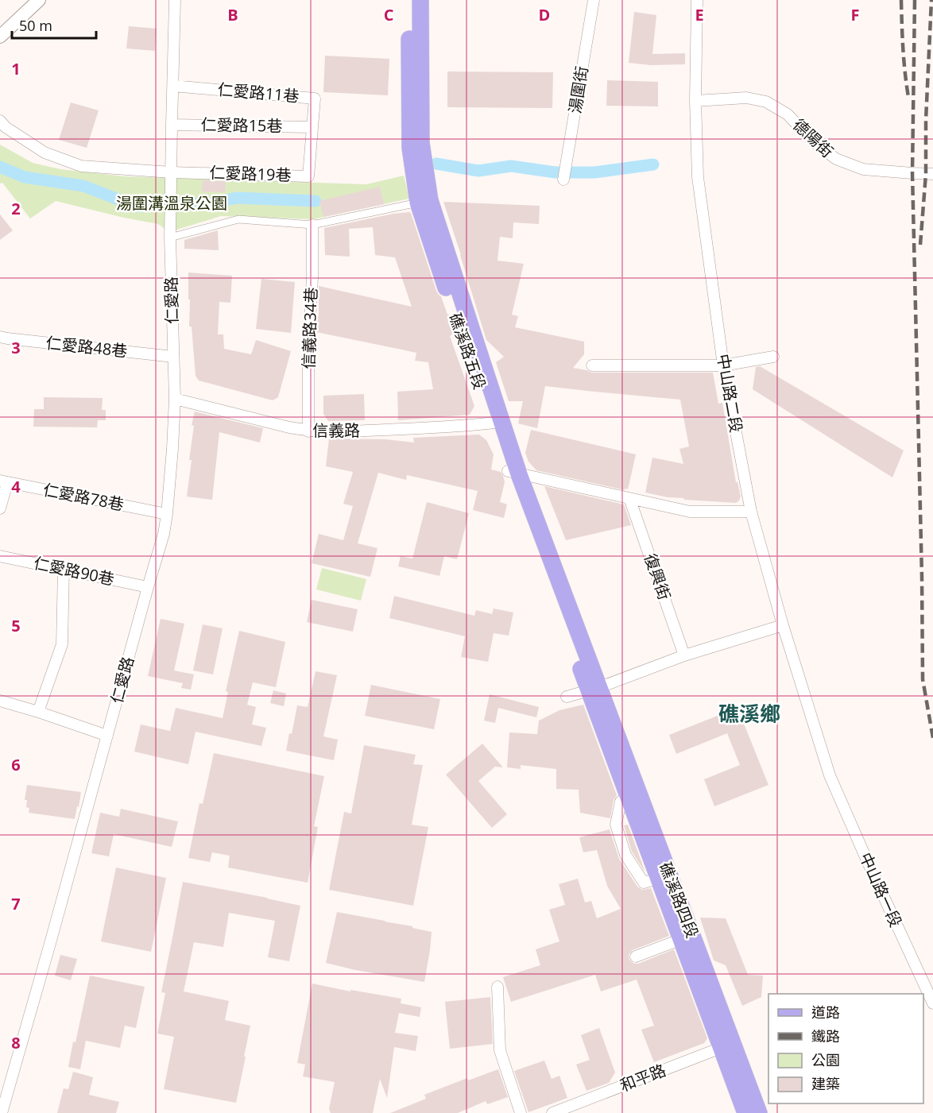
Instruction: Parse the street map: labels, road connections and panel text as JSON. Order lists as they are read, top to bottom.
{
  "streets": {
    "main road": ["礁溪路五段", "礁溪路四段"],
    "street": [
      "湯圍街",
      "仁愛路11巷",
      "仁愛路15巷",
      "德陽街",
      "仁愛路19巷",
      "仁愛路",
      "信義路34巷",
      "仁愛路48巷",
      "中山路二段",
      "信義路",
      "仁愛路78巷",
      "仁愛路90巷",
      "復興街",
      "中山路一段",
      "和平路"
    ]
  },
  "crossings": [
    ["仁愛路11巷", "仁愛路15巷"],
    ["仁愛路11巷", "仁愛路19巷"],
    ["仁愛路11巷", "仁愛路"],
    ["仁愛路15巷", "仁愛路19巷"],
    ["仁愛路15巷", "仁愛路"],
    ["德陽街", "中山路二段"],
    ["仁愛路19巷", "仁愛路"],
    ["仁愛路", "仁愛路48巷"],
    ["仁愛路", "信義路"],
    ["仁愛路", "仁愛路78巷"],
    ["仁愛路", "仁愛路90巷"],
    ["信義路34巷", "信義路"],
    ["礁溪路五段", "信義路"],
    ["礁溪路五段", "礁溪路四段"],
    ["中山路二段", "中山路一段"],
    ["礁溪路四段", "和平路"]
  ],
  "districts": ["礁溪鄉"],
  "parks": ["湯圍溝溫泉公園"],
  "legend": [
    "道路",
    "鐵路",
    "公園",
    "建築"
  ],
  "scale_bar": "50 m",
  "grid": {
    "columns": [
      "B",
      "C",
      "D",
      "E",
      "F"
    ],
    "rows": [
      "1",
      "2",
      "3",
      "4",
      "5",
      "6",
      "7",
      "8"
    ]
  }
}
